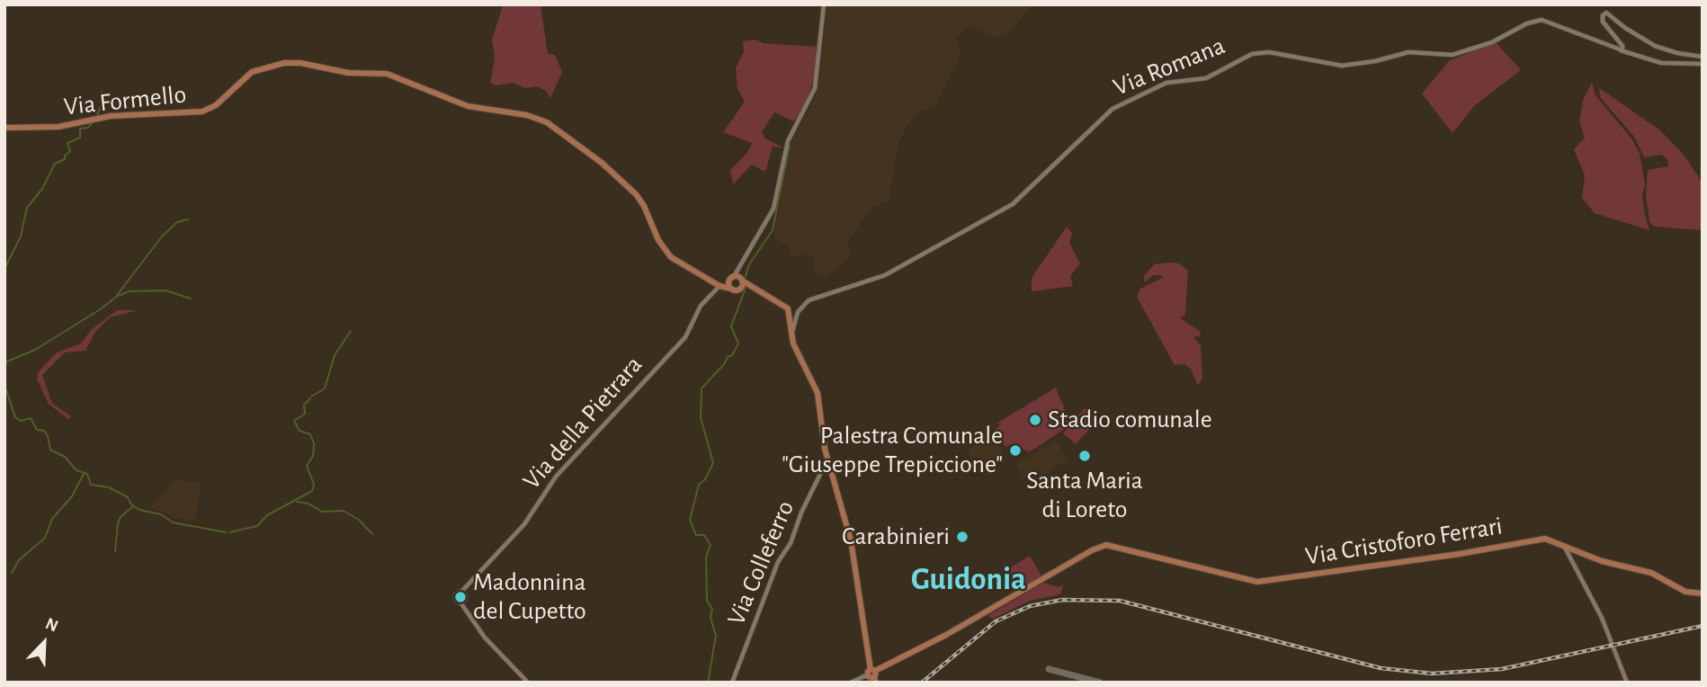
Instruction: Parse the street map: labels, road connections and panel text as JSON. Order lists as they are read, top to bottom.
{
  "streets": {
    "main road": ["Via Formello", "Via Cristoforo Ferrari"],
    "street": ["Via Romana", "Via della Pietrara", "Via Colleferro"]
  },
  "crossings": [
    ["Via Formello", "Via della Pietrara"]
  ],
  "districts": ["Guidonia"],
  "places": [
    "Stadio comunale",
    "Palestra Comunale \"Giuseppe Trepiccione\"",
    "Santa Maria di Loreto",
    "Carabinieri",
    "Madonnina del Cupetto"
  ],
  "north": "top right"
}
